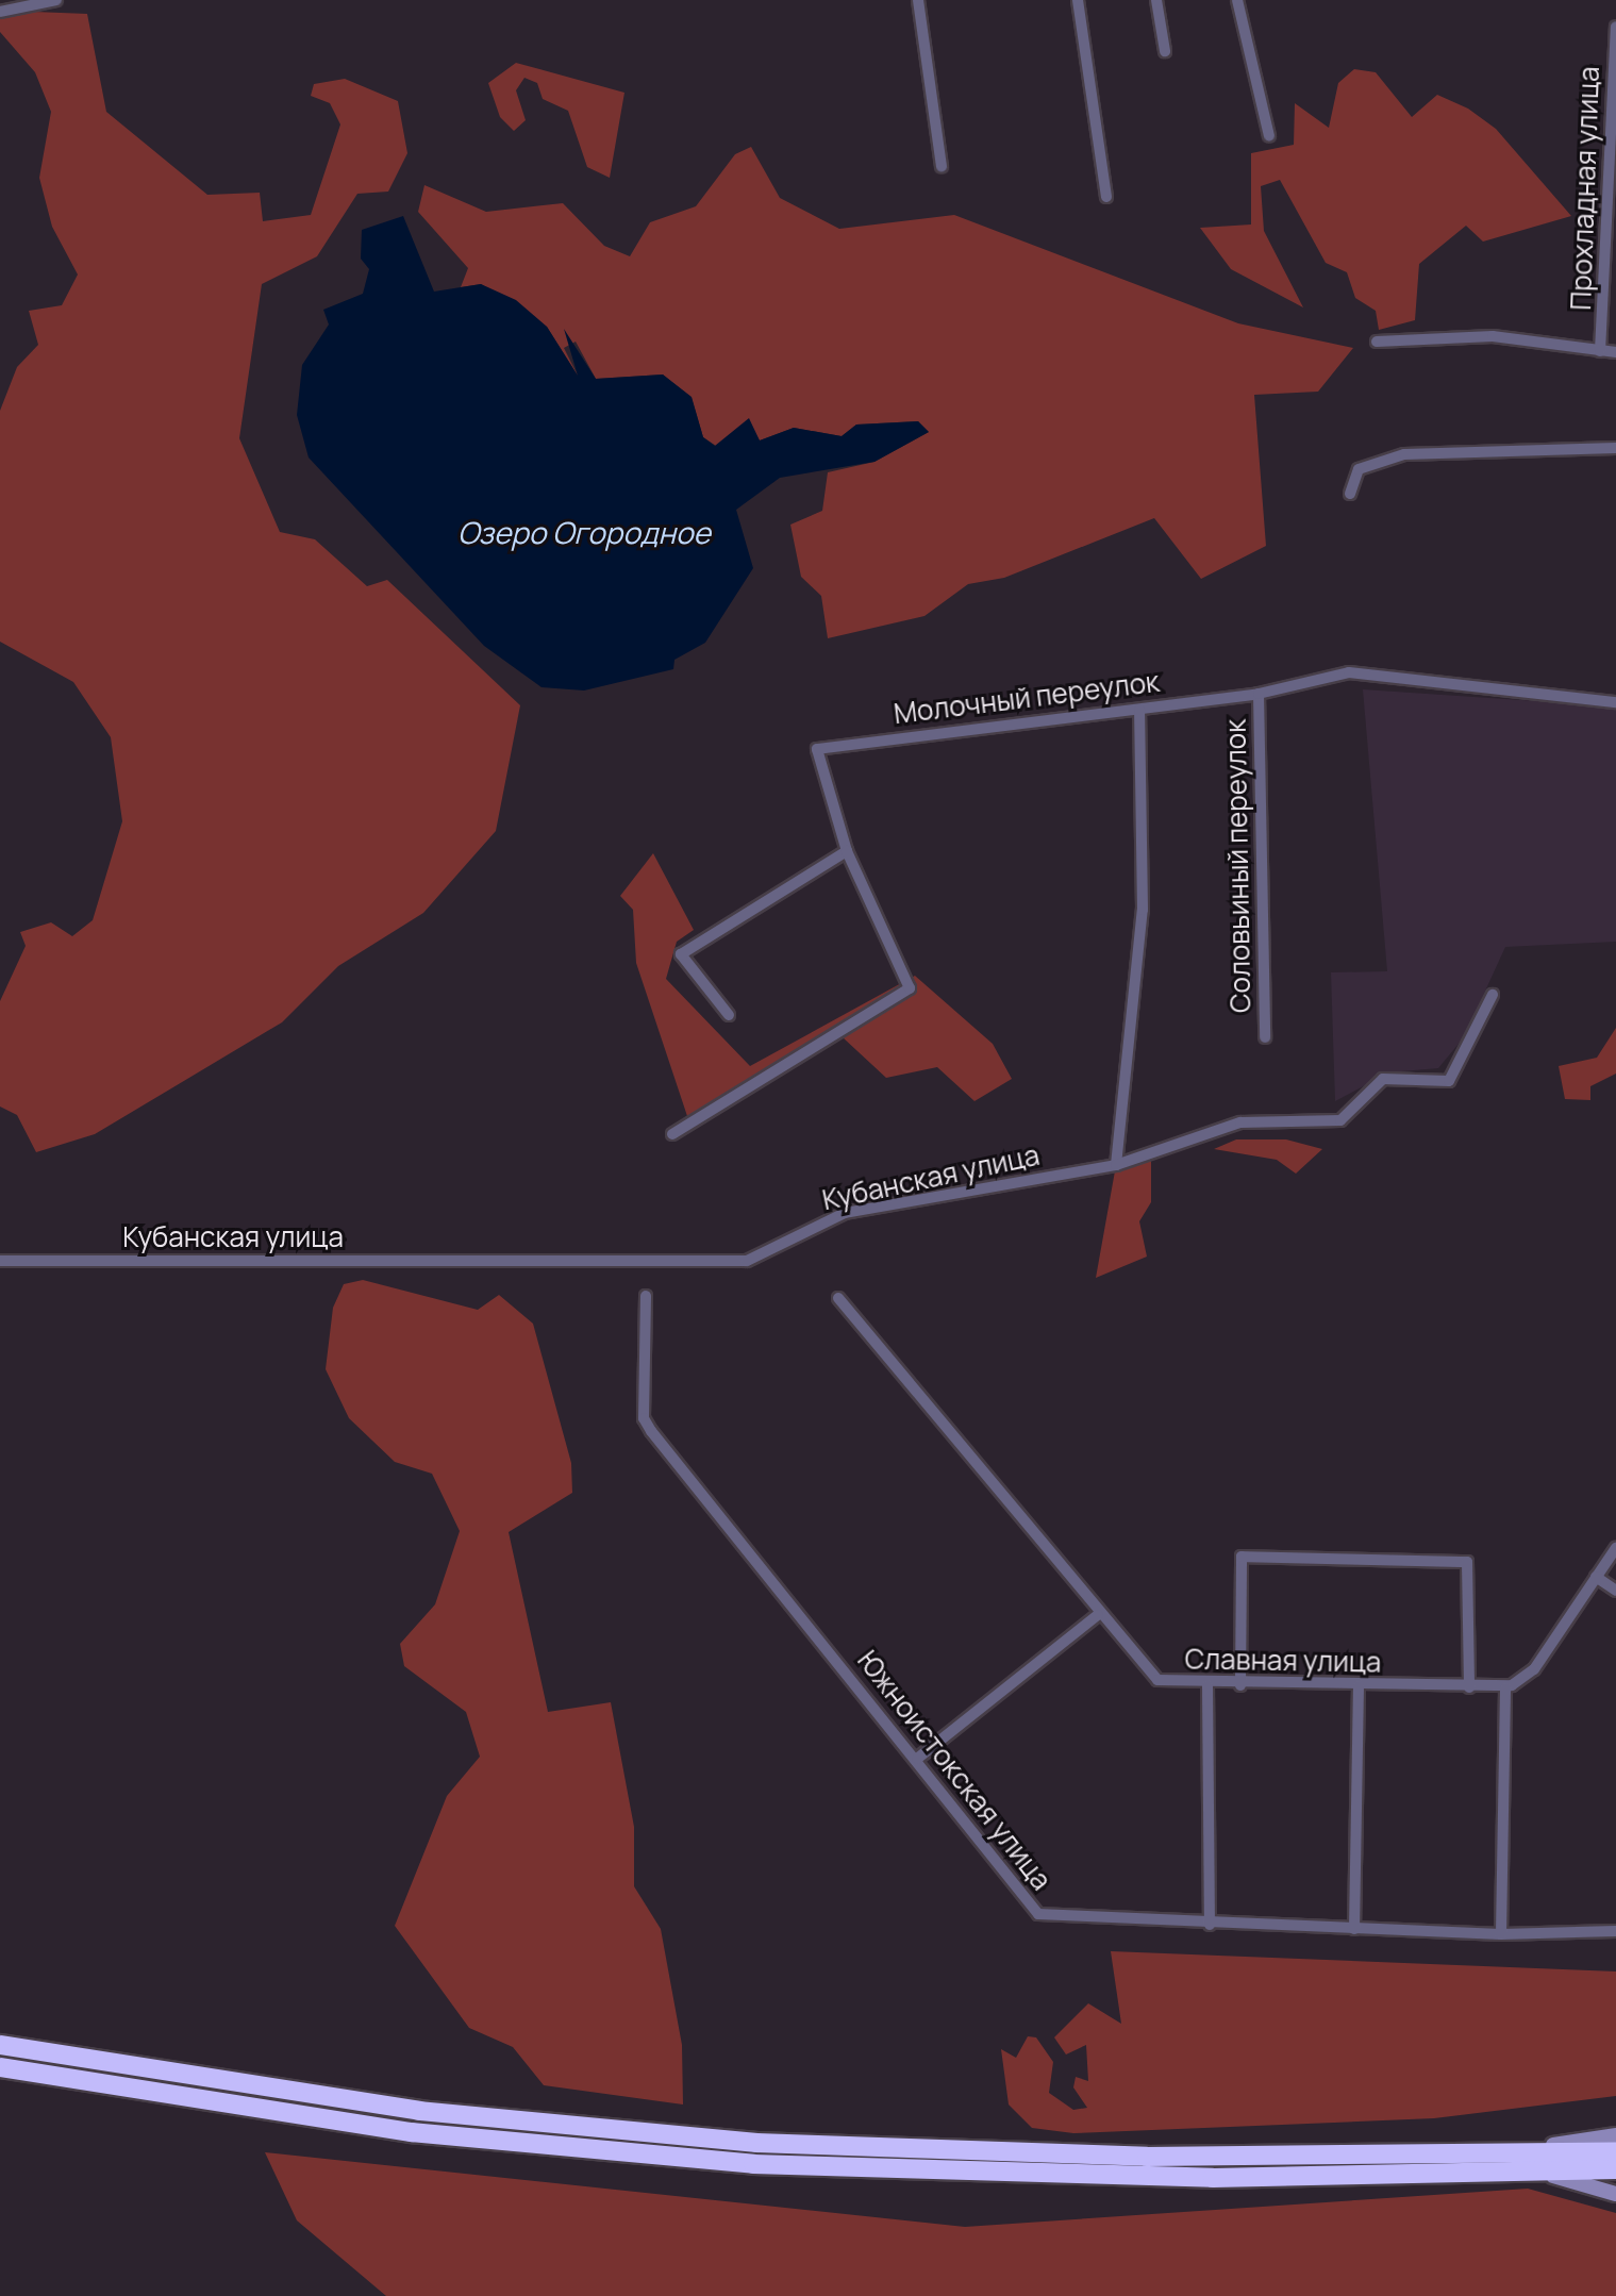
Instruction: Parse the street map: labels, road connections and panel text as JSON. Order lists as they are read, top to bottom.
{
  "streets": {
    "street": [
      "Прохладная улица",
      "Молочный переулок",
      "Соловьиный переулок",
      "Кубанская улица",
      "Славная улица",
      "Южноистокская улица"
    ]
  },
  "crossings": [
    ["Молочный переулок", "Соловьиный переулок"]
  ],
  "water": ["Озеро Огородное"]
}
